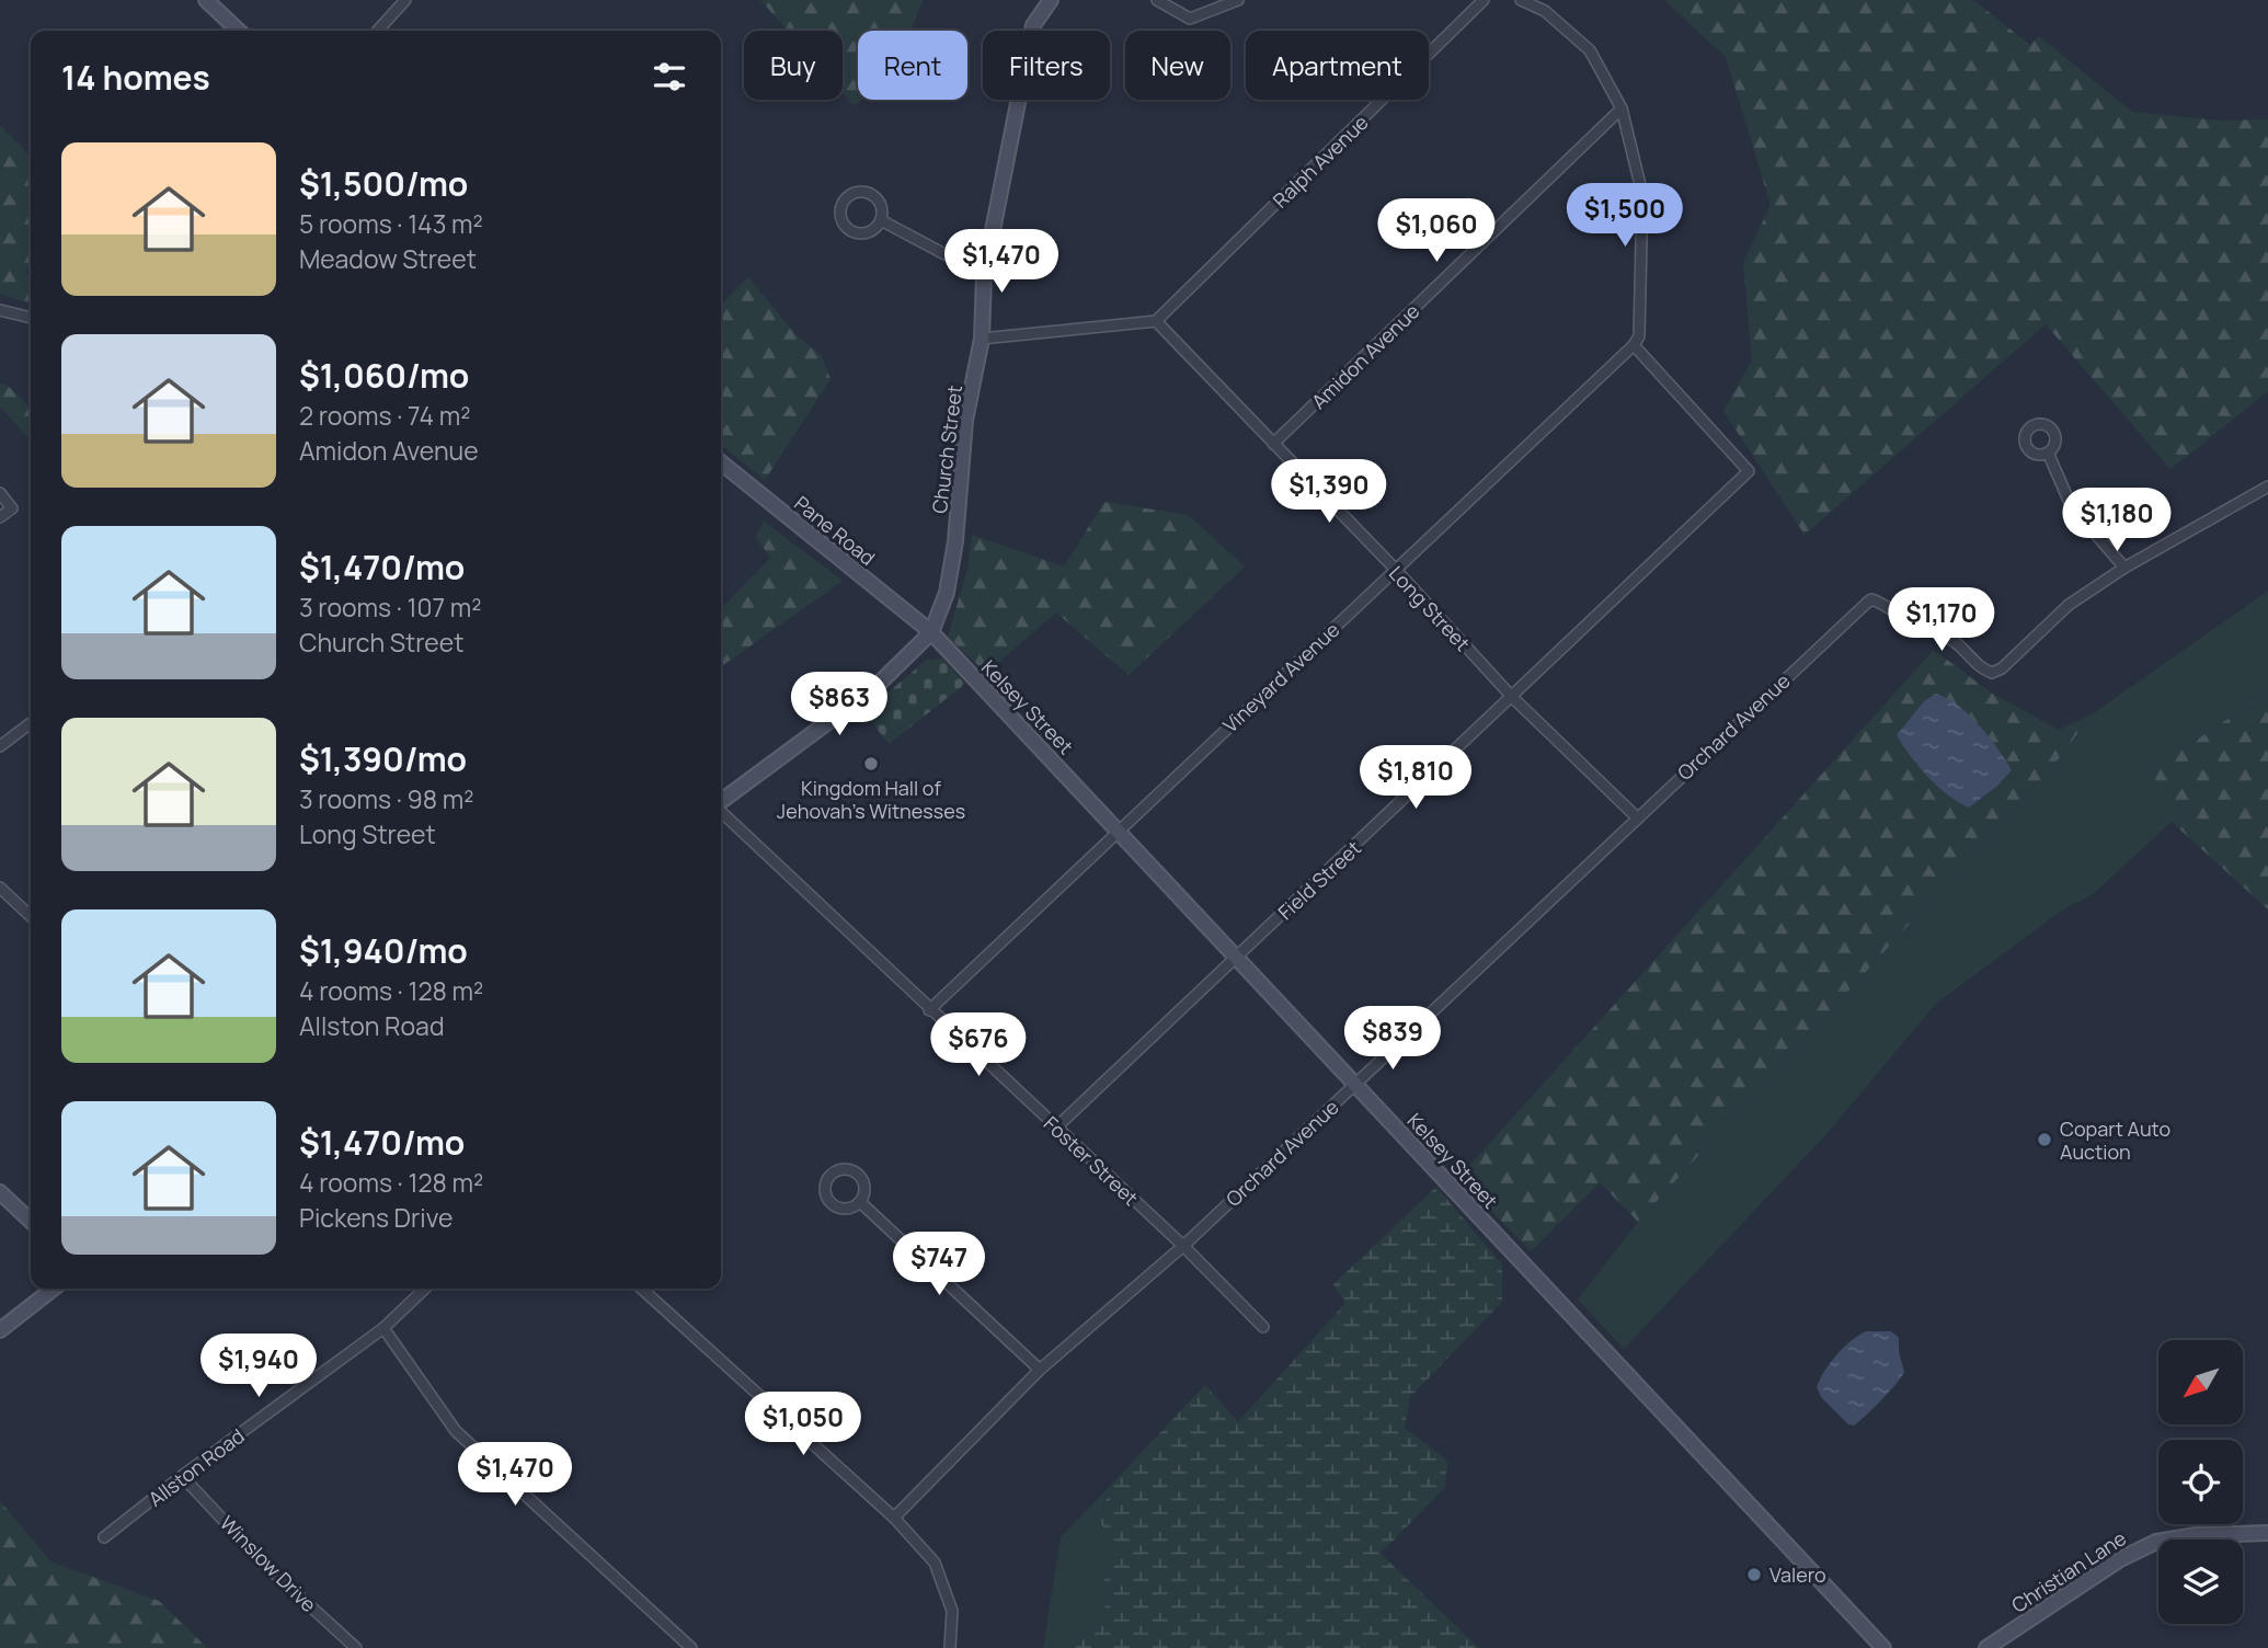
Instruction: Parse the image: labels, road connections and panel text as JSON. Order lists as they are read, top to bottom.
{
  "streets": {
    "street": [
      "Ralph Avenue",
      "Amidon Avenue",
      "Church Street",
      "Pane Road",
      "Long Street",
      "Vineyard Avenue",
      "Kelsey Street",
      "Orchard Avenue",
      "Field Street",
      "Foster Street",
      "Allston Road",
      "Winslow Drive",
      "Christian Lane"
    ]
  },
  "crossings": [
    ["Ralph Avenue", "Long Street"],
    ["Amidon Avenue", "Long Street"],
    ["Church Street", "Pane Road"],
    ["Church Street", "Kelsey Street"],
    ["Pane Road", "Kelsey Street"],
    ["Long Street", "Vineyard Avenue"],
    ["Long Street", "Orchard Avenue"],
    ["Long Street", "Field Street"],
    ["Vineyard Avenue", "Kelsey Street"],
    ["Vineyard Avenue", "Field Street"],
    ["Vineyard Avenue", "Foster Street"],
    ["Kelsey Street", "Orchard Avenue"],
    ["Kelsey Street", "Field Street"],
    ["Orchard Avenue", "Foster Street"],
    ["Field Street", "Foster Street"],
    ["Allston Road", "Winslow Drive"]
  ],
  "places": ["Kingdom Hall of Jehovah's Witnesses", "Copart Auto Auction", "Valero"],
  "north": "bottom left",
  "page": {
    "chip": [
      "Buy",
      "Rent",
      "Filters",
      "New",
      "Apartment"
    ],
    "heading": "14 homes",
    "list": [
      {
        "name": "$1,500/mo",
        "note": "5 rooms · 143 m² · Meadow Street"
      },
      {
        "name": "$1,060/mo",
        "note": "2 rooms · 74 m² · Amidon Avenue"
      },
      {
        "name": "$1,470/mo",
        "note": "3 rooms · 107 m² · Church Street"
      },
      {
        "name": "$1,390/mo",
        "note": "3 rooms · 98 m² · Long Street"
      },
      {
        "name": "$1,940/mo",
        "note": "4 rooms · 128 m² · Allston Road"
      },
      {
        "name": "$1,470/mo",
        "note": "4 rooms · 128 m² · Pickens Drive"
      }
    ],
    "price": [
      "$1,500",
      "$1,060",
      "$1,470",
      "$1,390",
      "$1,180",
      "$1,170",
      "$863",
      "$1,810",
      "$839",
      "$676",
      "$747",
      "$1,940",
      "$1,050",
      "$1,470"
    ]
  }
}
